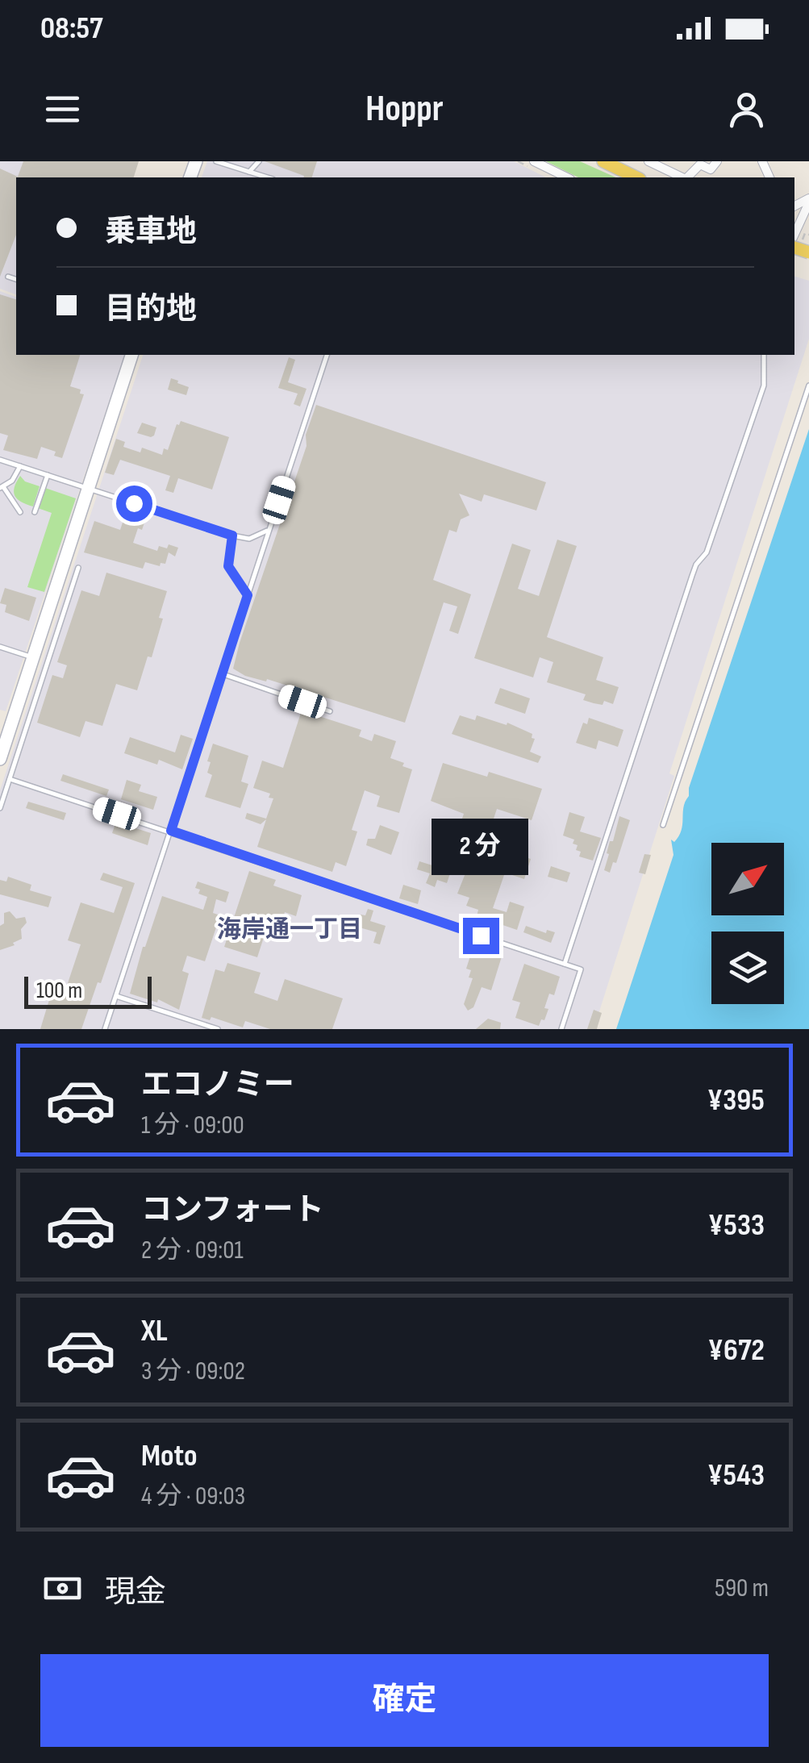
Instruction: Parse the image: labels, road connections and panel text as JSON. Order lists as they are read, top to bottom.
{
  "districts": ["海岸通一丁目"],
  "scale_bar": "100 m",
  "north": "top right",
  "page": {
    "status": "08:57",
    "header": "Hoppr",
    "banner": ["乗車地", "目的地"],
    "bubble": "2 分",
    "scale": "100 m",
    "list": [
      {
        "name": "エコノミー",
        "note": "1 分 · 09:00",
        "value": "¥395"
      },
      {
        "name": "コンフォート",
        "note": "2 分 · 09:01",
        "value": "¥533"
      },
      {
        "name": "XL",
        "note": "3 分 · 09:02",
        "value": "¥672"
      },
      {
        "name": "Moto",
        "note": "4 分 · 09:03",
        "value": "¥543"
      }
    ],
    "pay": ["現金", "590 m"],
    "buttons": "確定"
  }
}
